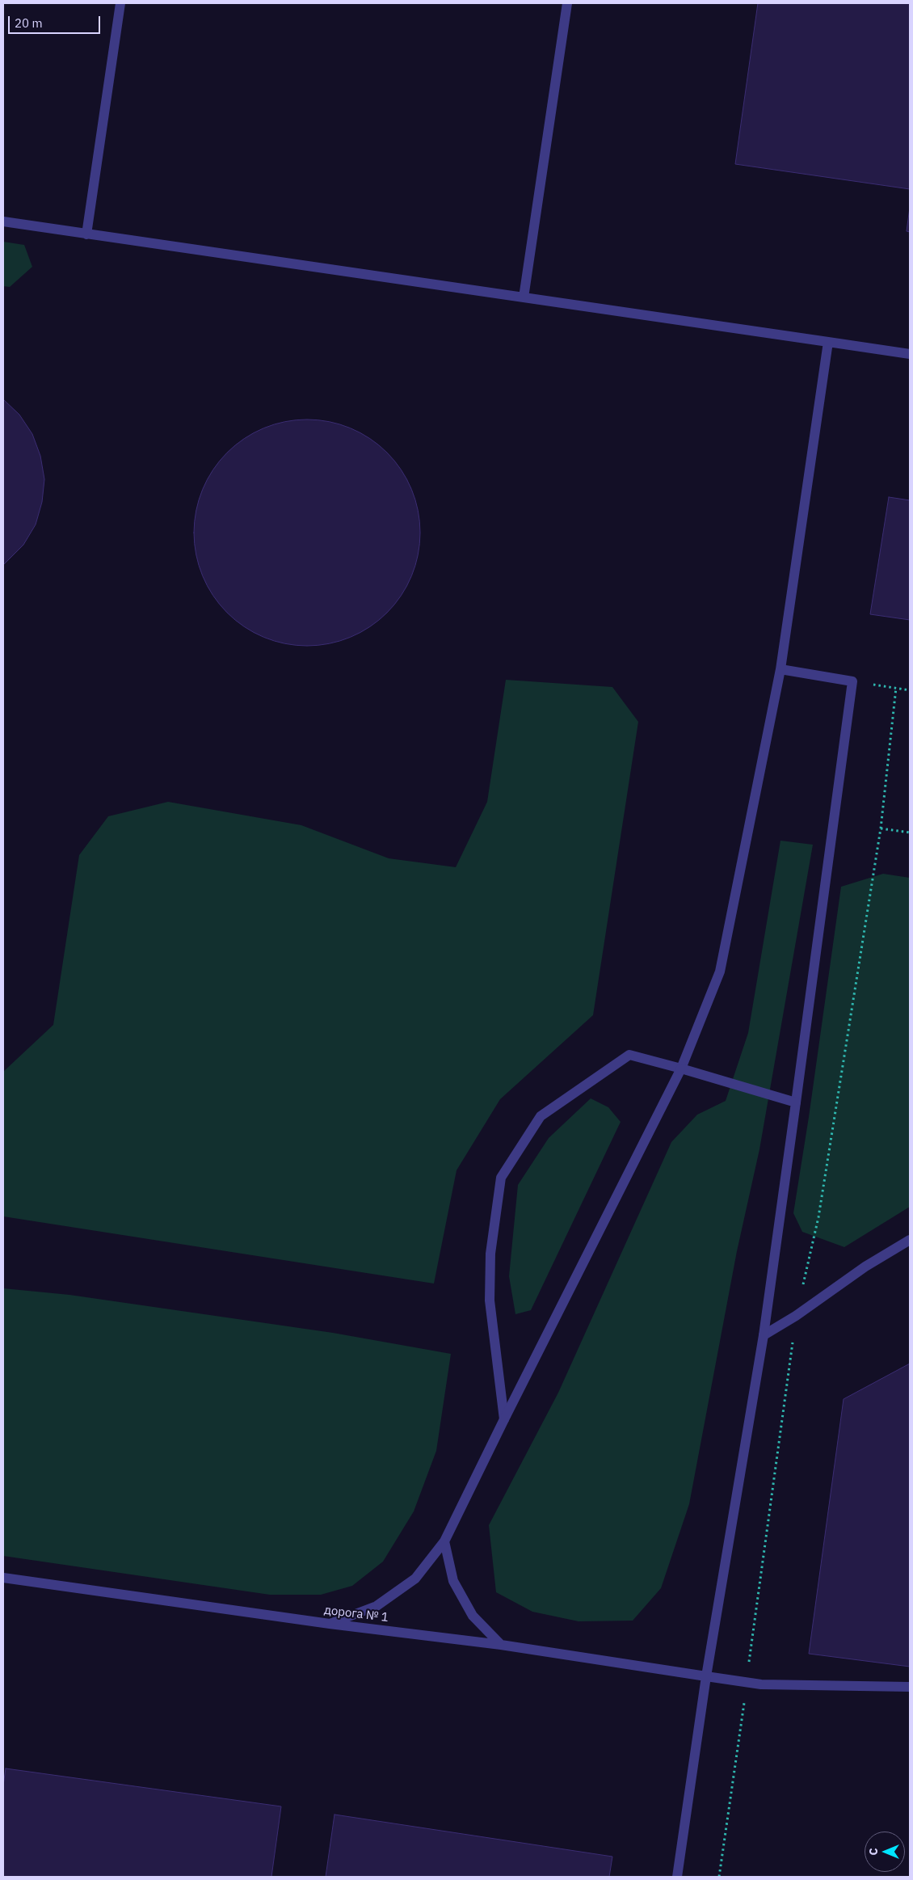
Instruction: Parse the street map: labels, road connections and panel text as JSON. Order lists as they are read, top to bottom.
{
  "streets": {
    "street": ["дорога № 1"]
  },
  "scale_bar": "20 m",
  "north": "left"
}
